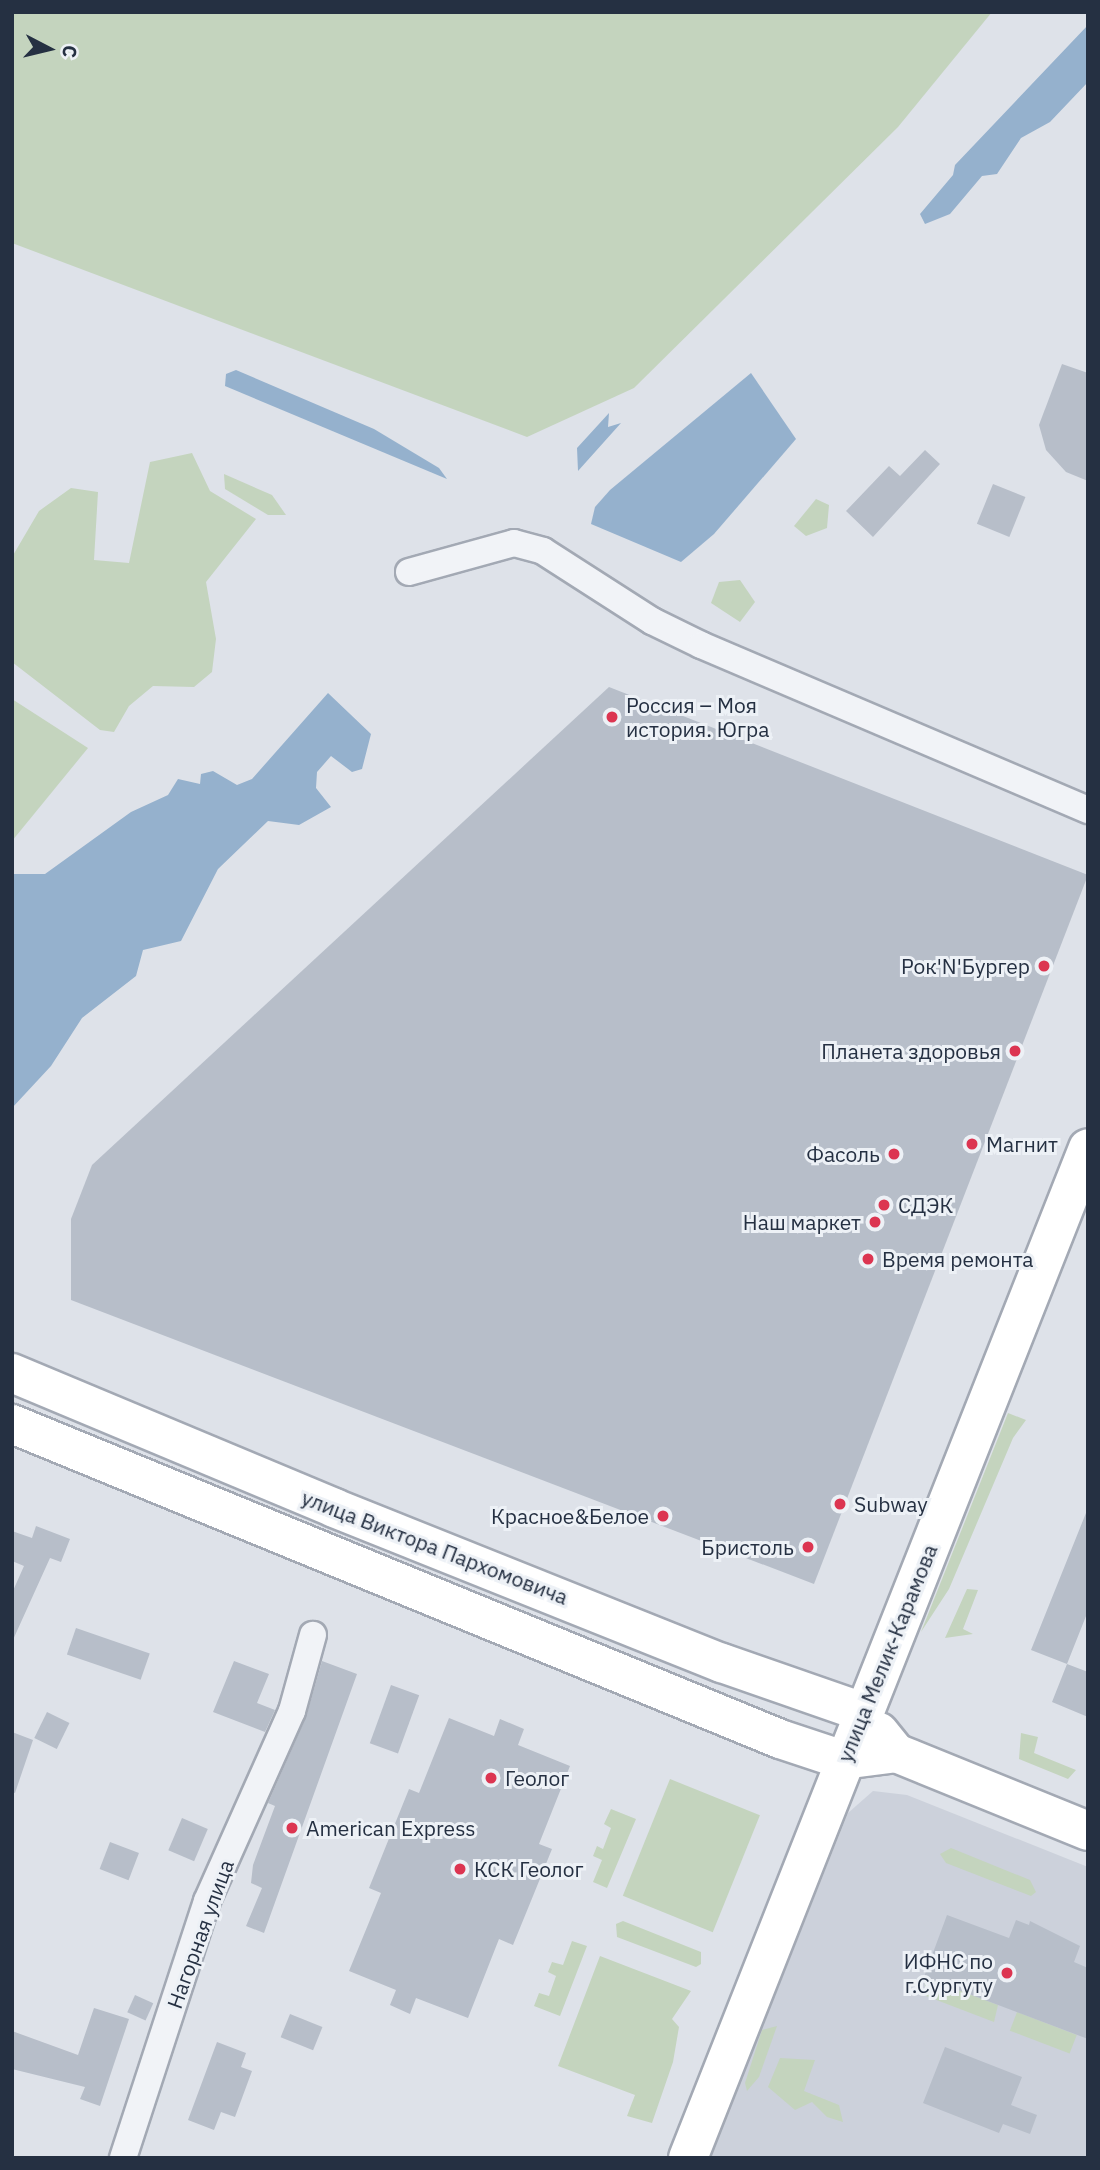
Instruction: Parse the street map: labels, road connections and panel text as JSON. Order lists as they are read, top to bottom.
{
  "streets": {
    "main road": ["улица Виктора Пархомовича", "улица Мелик-Карамова"],
    "street": ["Нагорная улица"]
  },
  "crossings": [
    ["улица Виктора Пархомовича", "улица Мелик-Карамова"]
  ],
  "places": [
    "Россия – Моя история. Югра",
    "Рок'N'Бургер",
    "Планета здоровья",
    "Магнит",
    "Фасоль",
    "СДЭК",
    "Наш маркет",
    "Время ремонта",
    "Subway",
    "Красное&Белое",
    "Бристоль",
    "Геолог",
    "American Express",
    "КСК Геолог",
    "ИФНС по г.Сургуту"
  ],
  "north": "right"
}
